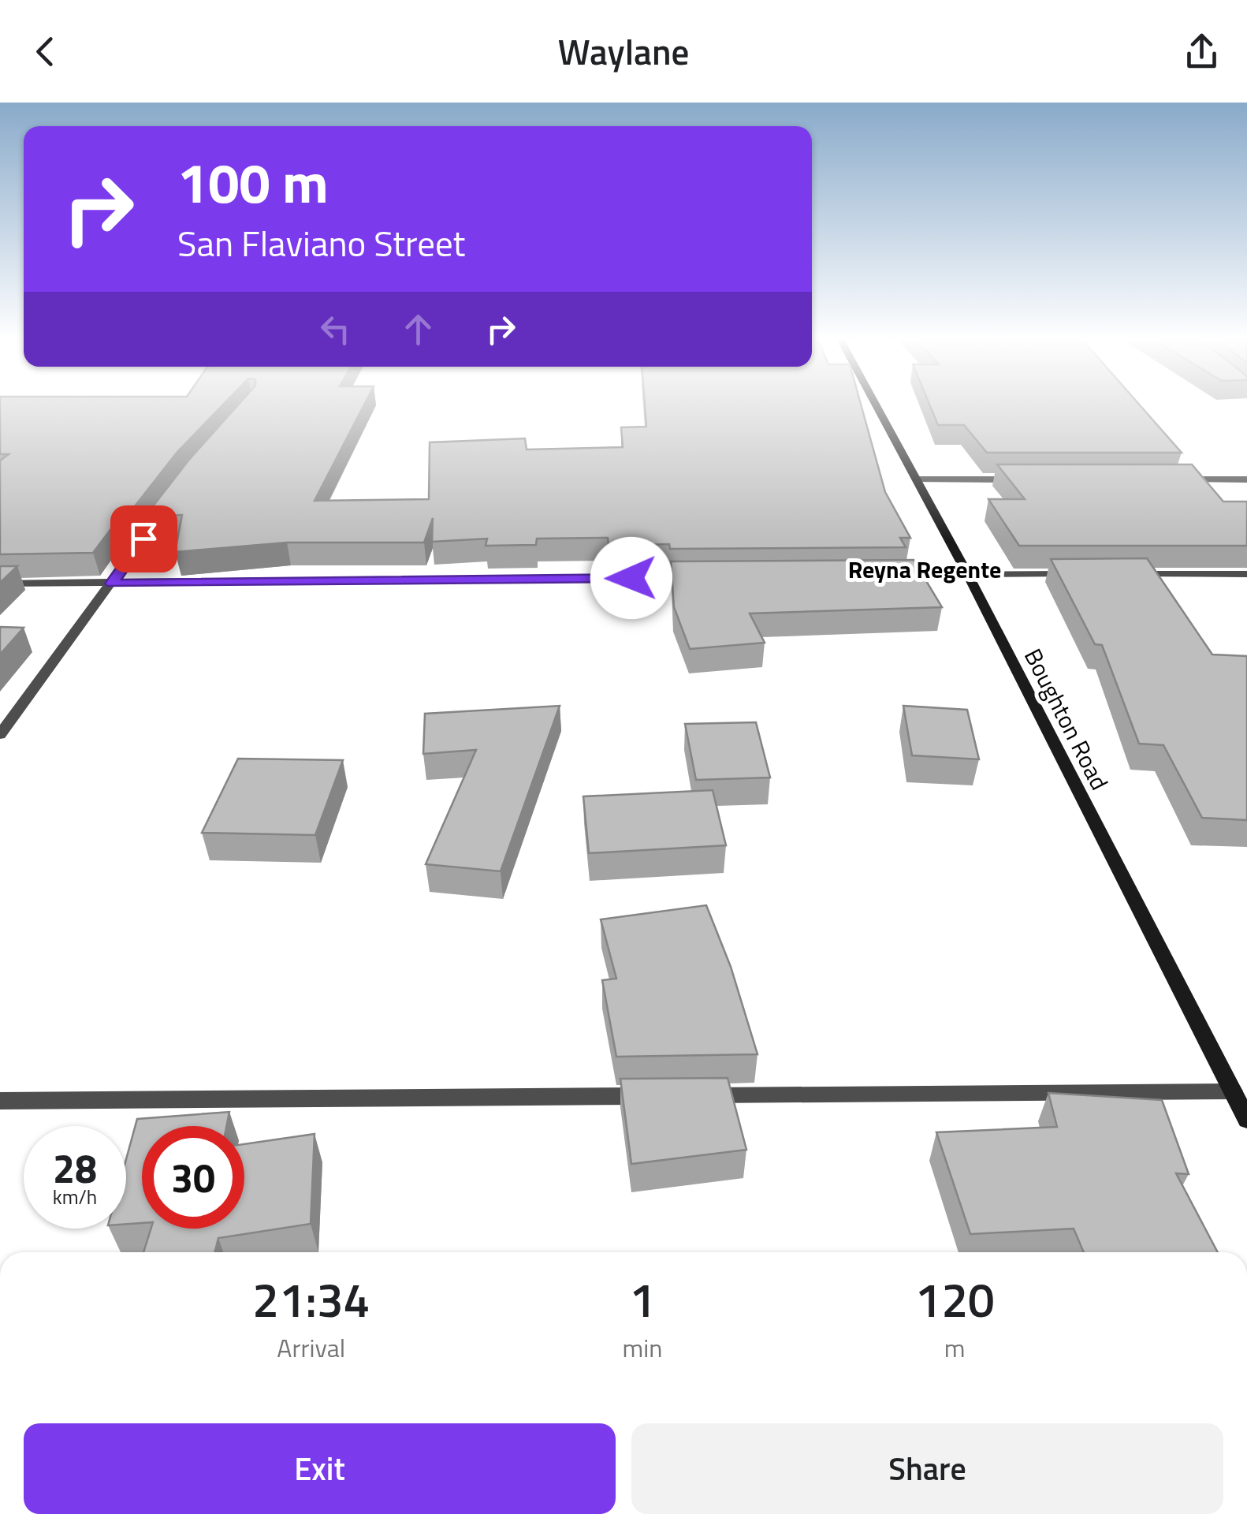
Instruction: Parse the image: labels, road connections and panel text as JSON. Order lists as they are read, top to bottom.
{
  "streets": {
    "main road": ["Boughton Road"]
  },
  "districts": ["Reyna Regente"],
  "page": {
    "header": "Waylane",
    "turn": ["100 m", "San Flaviano Street"],
    "speed": "28 km/h",
    "limit": "30",
    "eta": [
      "21:34",
      "Arrival",
      "1",
      "min",
      "120",
      "m"
    ],
    "buttons": ["Exit", "Share"]
  }
}
